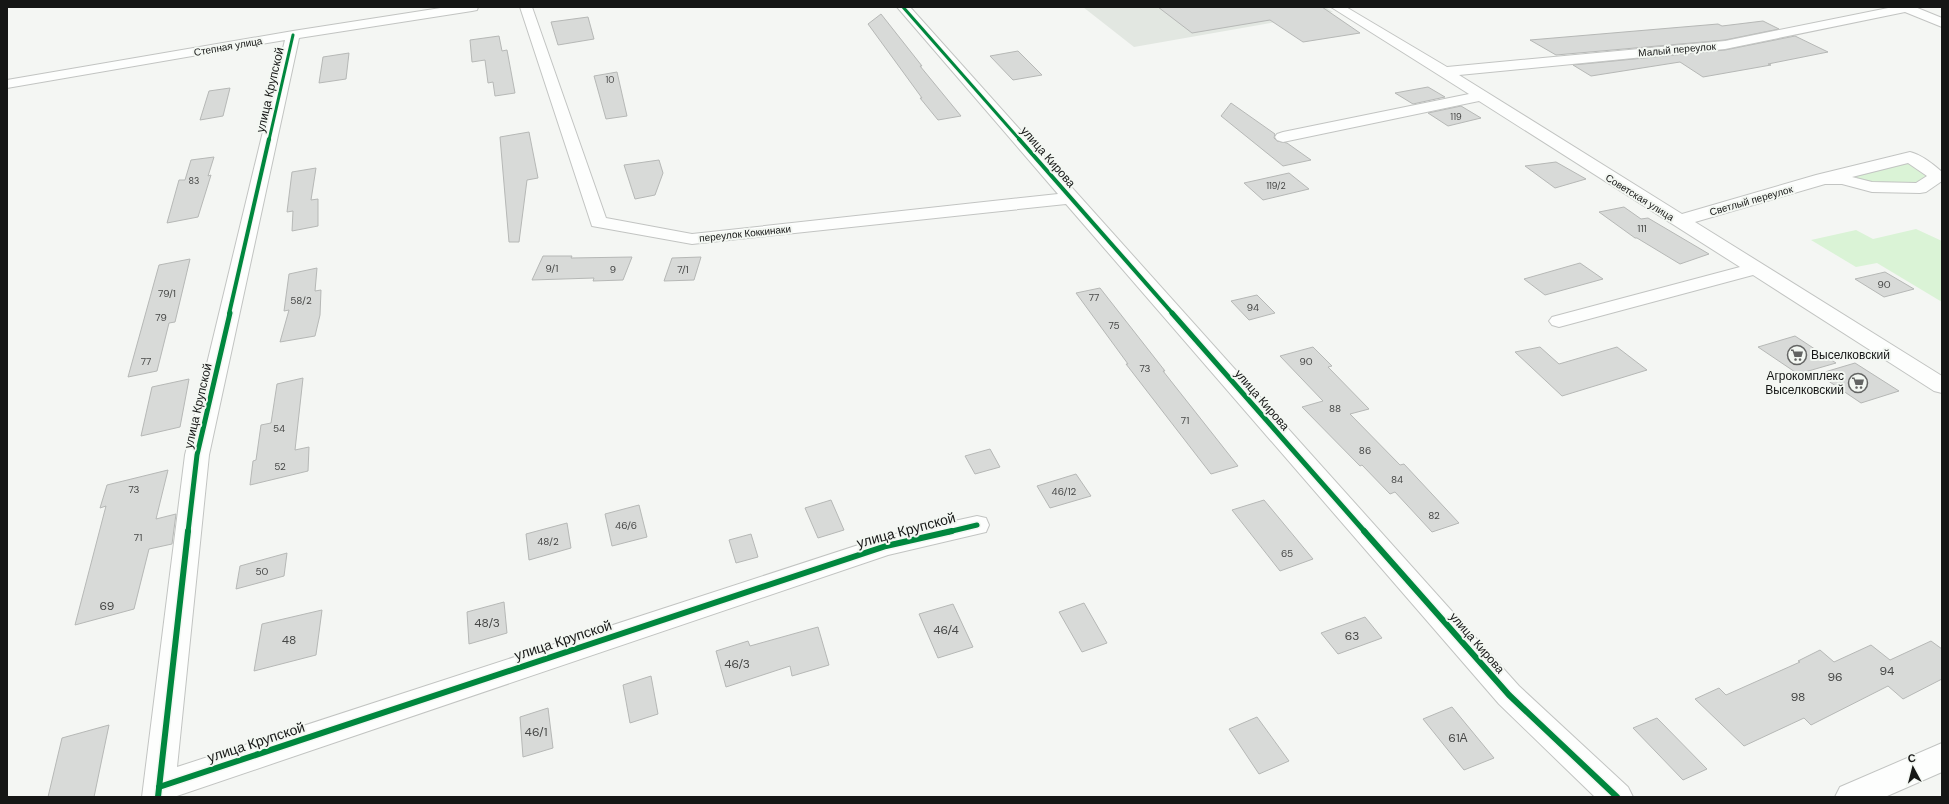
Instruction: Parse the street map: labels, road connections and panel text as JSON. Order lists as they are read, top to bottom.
{
  "streets": {
    "street": [
      "Степная улица",
      "Малый переулок",
      "улица Крупской",
      "улица Кирова",
      "Советская улица",
      "Светлый переулок",
      "переулок Коккинаки"
    ]
  },
  "crossings": [
    ["Степная улица", "улица Крупской"],
    ["Малый переулок", "Советская улица"],
    ["улица Кирова", "переулок Коккинаки"],
    ["Советская улица", "Светлый переулок"]
  ],
  "places": {
    "supermarket": ["Выселковский", "Агрокомплекс Выселковский"]
  },
  "house_numbers": [
    "10",
    "119",
    "83",
    "119/2",
    "111",
    "9/1",
    "9",
    "7/1",
    "90",
    "79/1",
    "77",
    "58/2",
    "94",
    "79",
    "75",
    "77",
    "90",
    "73",
    "88",
    "71",
    "54",
    "86",
    "52",
    "84",
    "73",
    "46/12",
    "82",
    "46/6",
    "71",
    "48/2",
    "65",
    "50",
    "69",
    "48/3",
    "46/4",
    "63",
    "48",
    "46/3",
    "94",
    "96",
    "98",
    "46/1",
    "61А"
  ],
  "north": "top"
}
